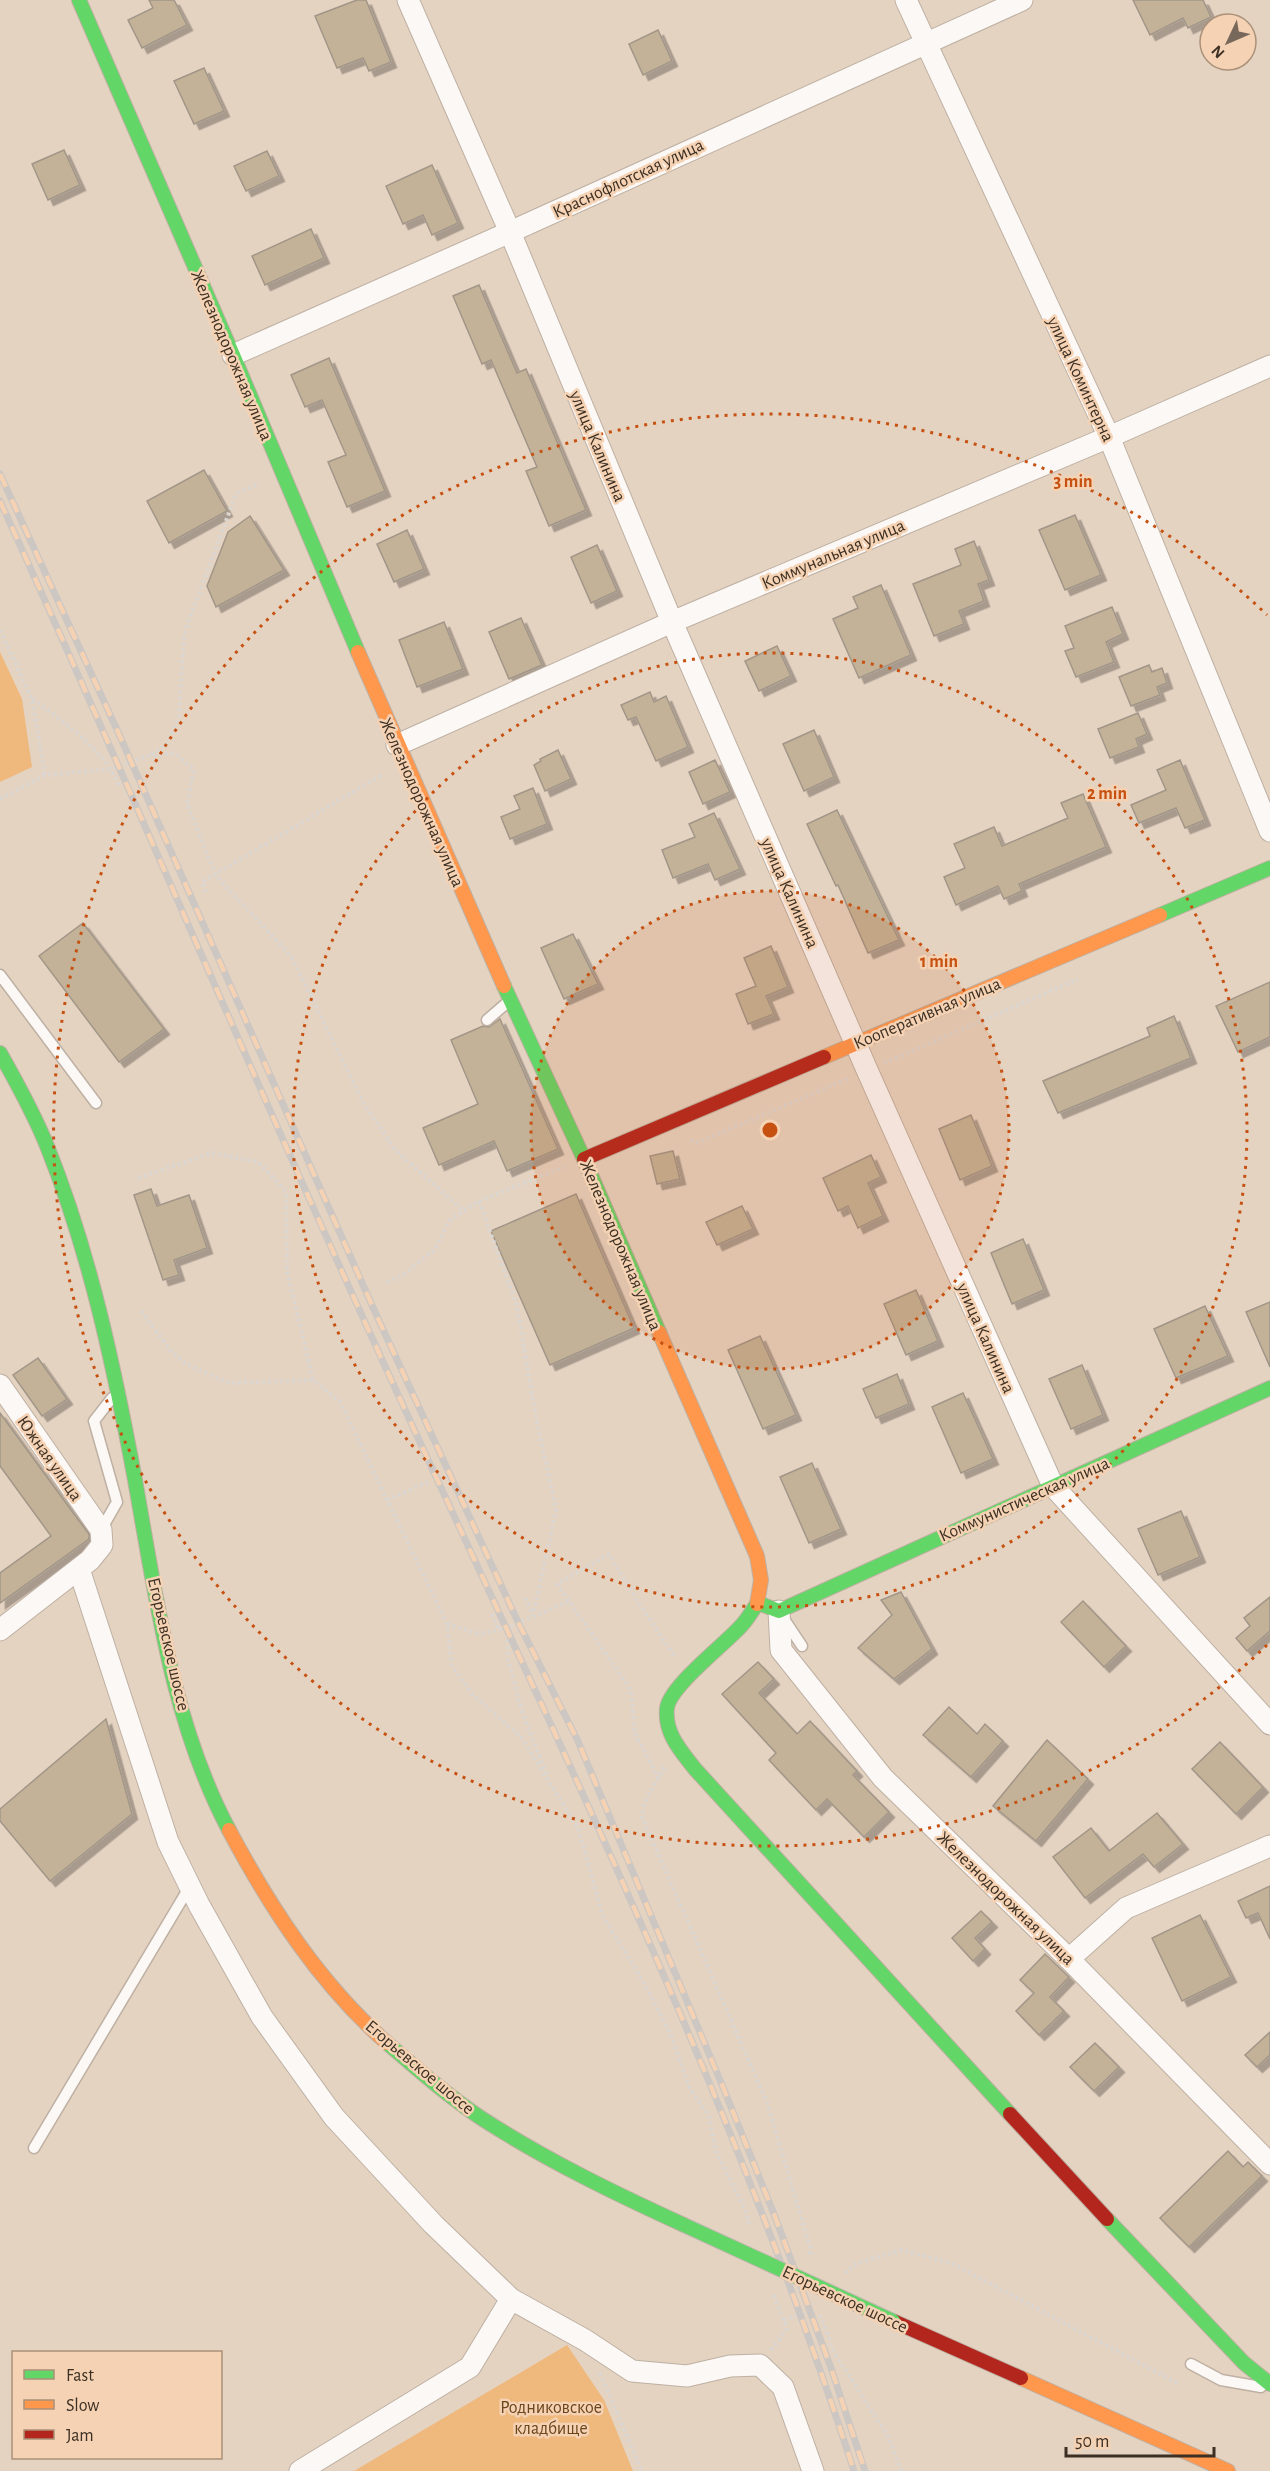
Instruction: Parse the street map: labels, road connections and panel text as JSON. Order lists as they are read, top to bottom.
{
  "streets": {
    "main road": [
      "Железнодорожная улица",
      "Кооперативная улица",
      "Коммунистическая улица",
      "Егорьевское шоссе"
    ],
    "street": [
      "Краснофлотская улица",
      "улица Коминтерна",
      "улица Калинина",
      "Коммунальная улица",
      "Южная улица"
    ]
  },
  "crossings": [
    ["Краснофлотская улица", "Железнодорожная улица"],
    ["Краснофлотская улица", "улица Коминтерна"],
    ["Краснофлотская улица", "улица Калинина"],
    ["Железнодорожная улица", "Коммунальная улица"],
    ["Железнодорожная улица", "Кооперативная улица"],
    ["Железнодорожная улица", "Коммунистическая улица"],
    ["улица Коминтерна", "Коммунальная улица"],
    ["улица Калинина", "Коммунальная улица"],
    ["улица Калинина", "Кооперативная улица"],
    ["улица Калинина", "Коммунистическая улица"]
  ],
  "parks": ["Родниковское кладбище"],
  "legend": ["Fast", "Slow", "Jam"],
  "scale_bar": "50 m",
  "north": "bottom left",
  "rings": ["3 min", "2 min", "1 min"]
}
